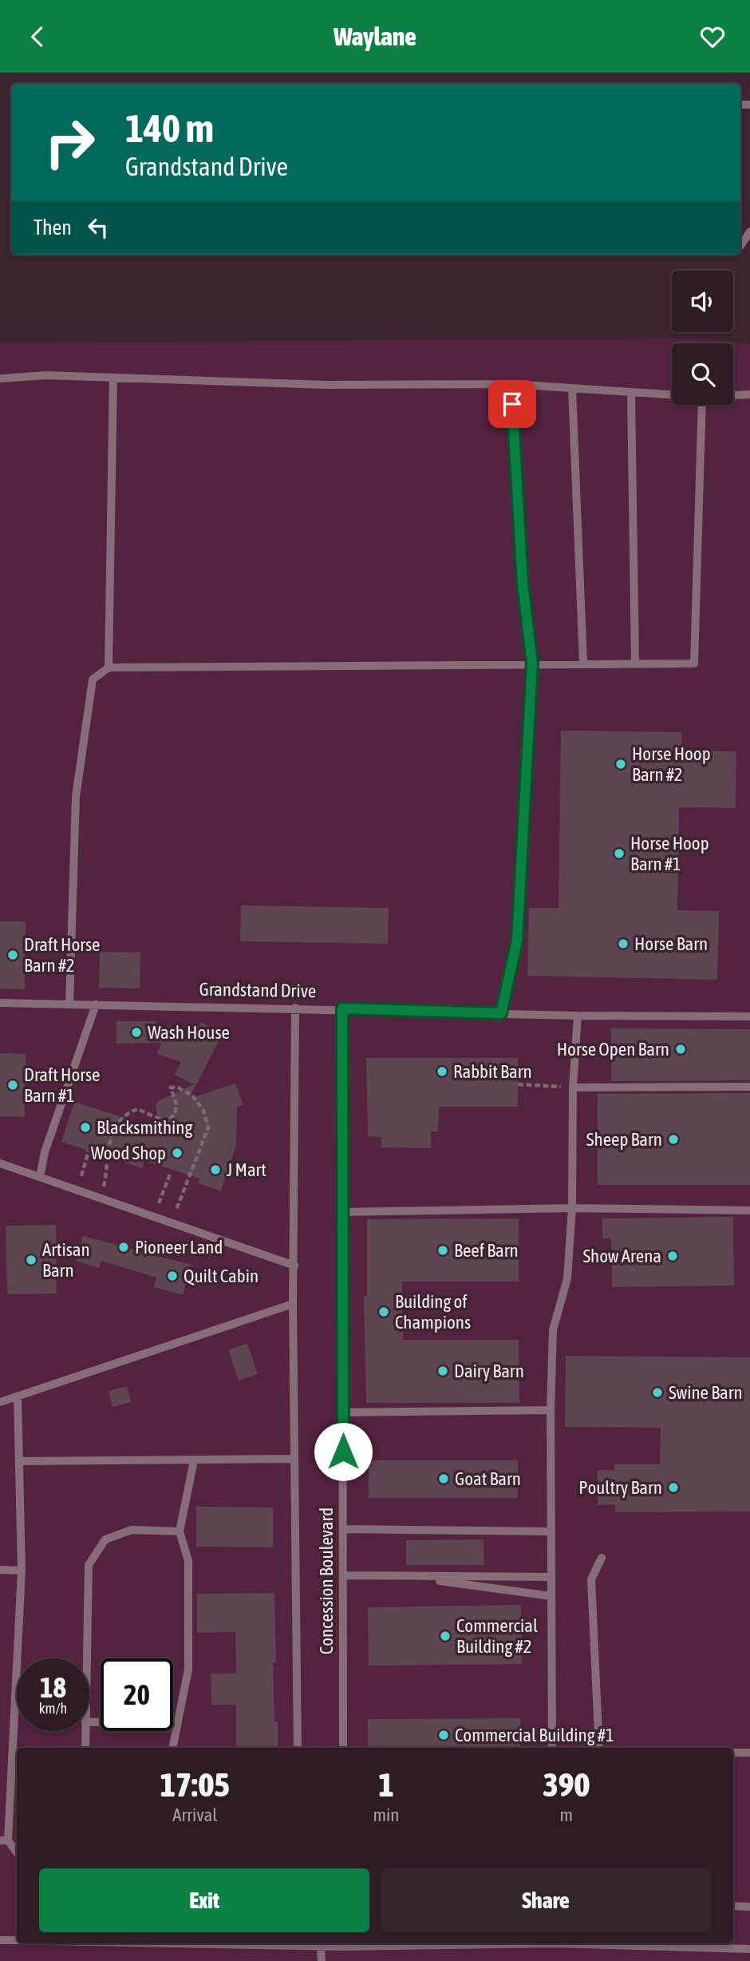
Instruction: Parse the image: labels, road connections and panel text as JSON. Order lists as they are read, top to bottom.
{
  "streets": {
    "lane": ["Grandstand Drive", "Concession Boulevard"]
  },
  "crossings": [
    ["Grandstand Drive", "Concession Boulevard"]
  ],
  "places": [
    "Horse Hoop Barn #2",
    "Horse Hoop Barn #1",
    "Horse Barn",
    "Draft Horse Barn #2",
    "Wash House",
    "Horse Open Barn",
    "Rabbit Barn",
    "Draft Horse Barn #1",
    "Blacksmithing",
    "Sheep Barn",
    "Wood Shop",
    "J Mart",
    "Pioneer Land",
    "Beef Barn",
    "Show Arena",
    "Artisan Barn",
    "Quilt Cabin",
    "Building of Champions",
    "Dairy Barn",
    "Swine Barn",
    "Goat Barn",
    "Poultry Barn",
    "Commercial Building #2",
    "Commercial Building #1"
  ],
  "page": {
    "header": "Waylane",
    "turn": ["140 m", "Grandstand Drive"],
    "then": "Then",
    "speed": "18 km/h",
    "limit": "20",
    "eta": [
      "17:05",
      "Arrival",
      "1",
      "min",
      "390",
      "m"
    ],
    "buttons": ["Exit", "Share"]
  }
}
